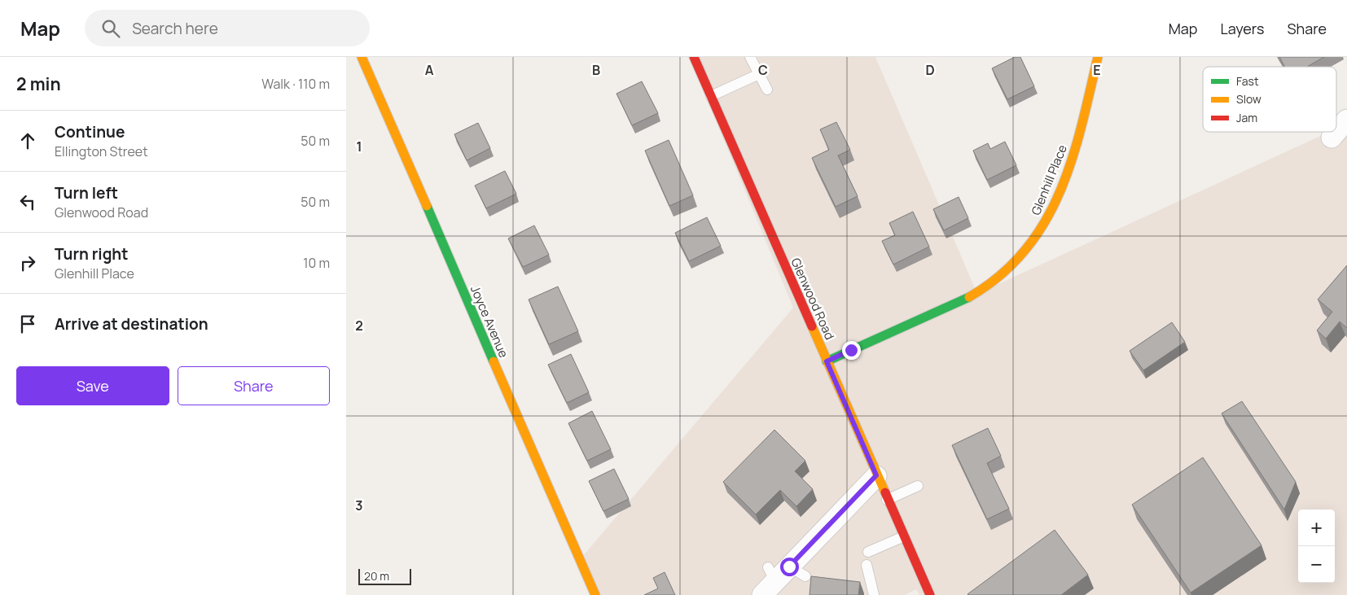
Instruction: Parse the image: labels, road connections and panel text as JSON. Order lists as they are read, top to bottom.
{
  "streets": {
    "street": ["Glenhill Place", "Glenwood Road", "Joyce Avenue"]
  },
  "crossings": [
    ["Glenhill Place", "Glenwood Road"]
  ],
  "legend": ["Fast", "Slow", "Jam"],
  "scale_bar": "20 m",
  "page": {
    "header": "Map",
    "search": "Search here",
    "nav": ["Map", "Layers", "Share"],
    "heading": ["2 min", "Walk · 110 m"],
    "list": [
      ["Continue", "Ellington Street", "50 m"],
      ["Turn left", "Glenwood Road", "50 m"],
      ["Turn right", "Glenhill Place", "10 m"],
      "Arrive at destination"
    ],
    "buttons": ["Save", "Share"],
    "map_buttons": ["+", "−"],
    "scale": "20 m"
  },
  "grid": {
    "columns": [
      "A",
      "B",
      "C",
      "D",
      "E"
    ],
    "rows": ["1", "2", "3"]
  }
}
